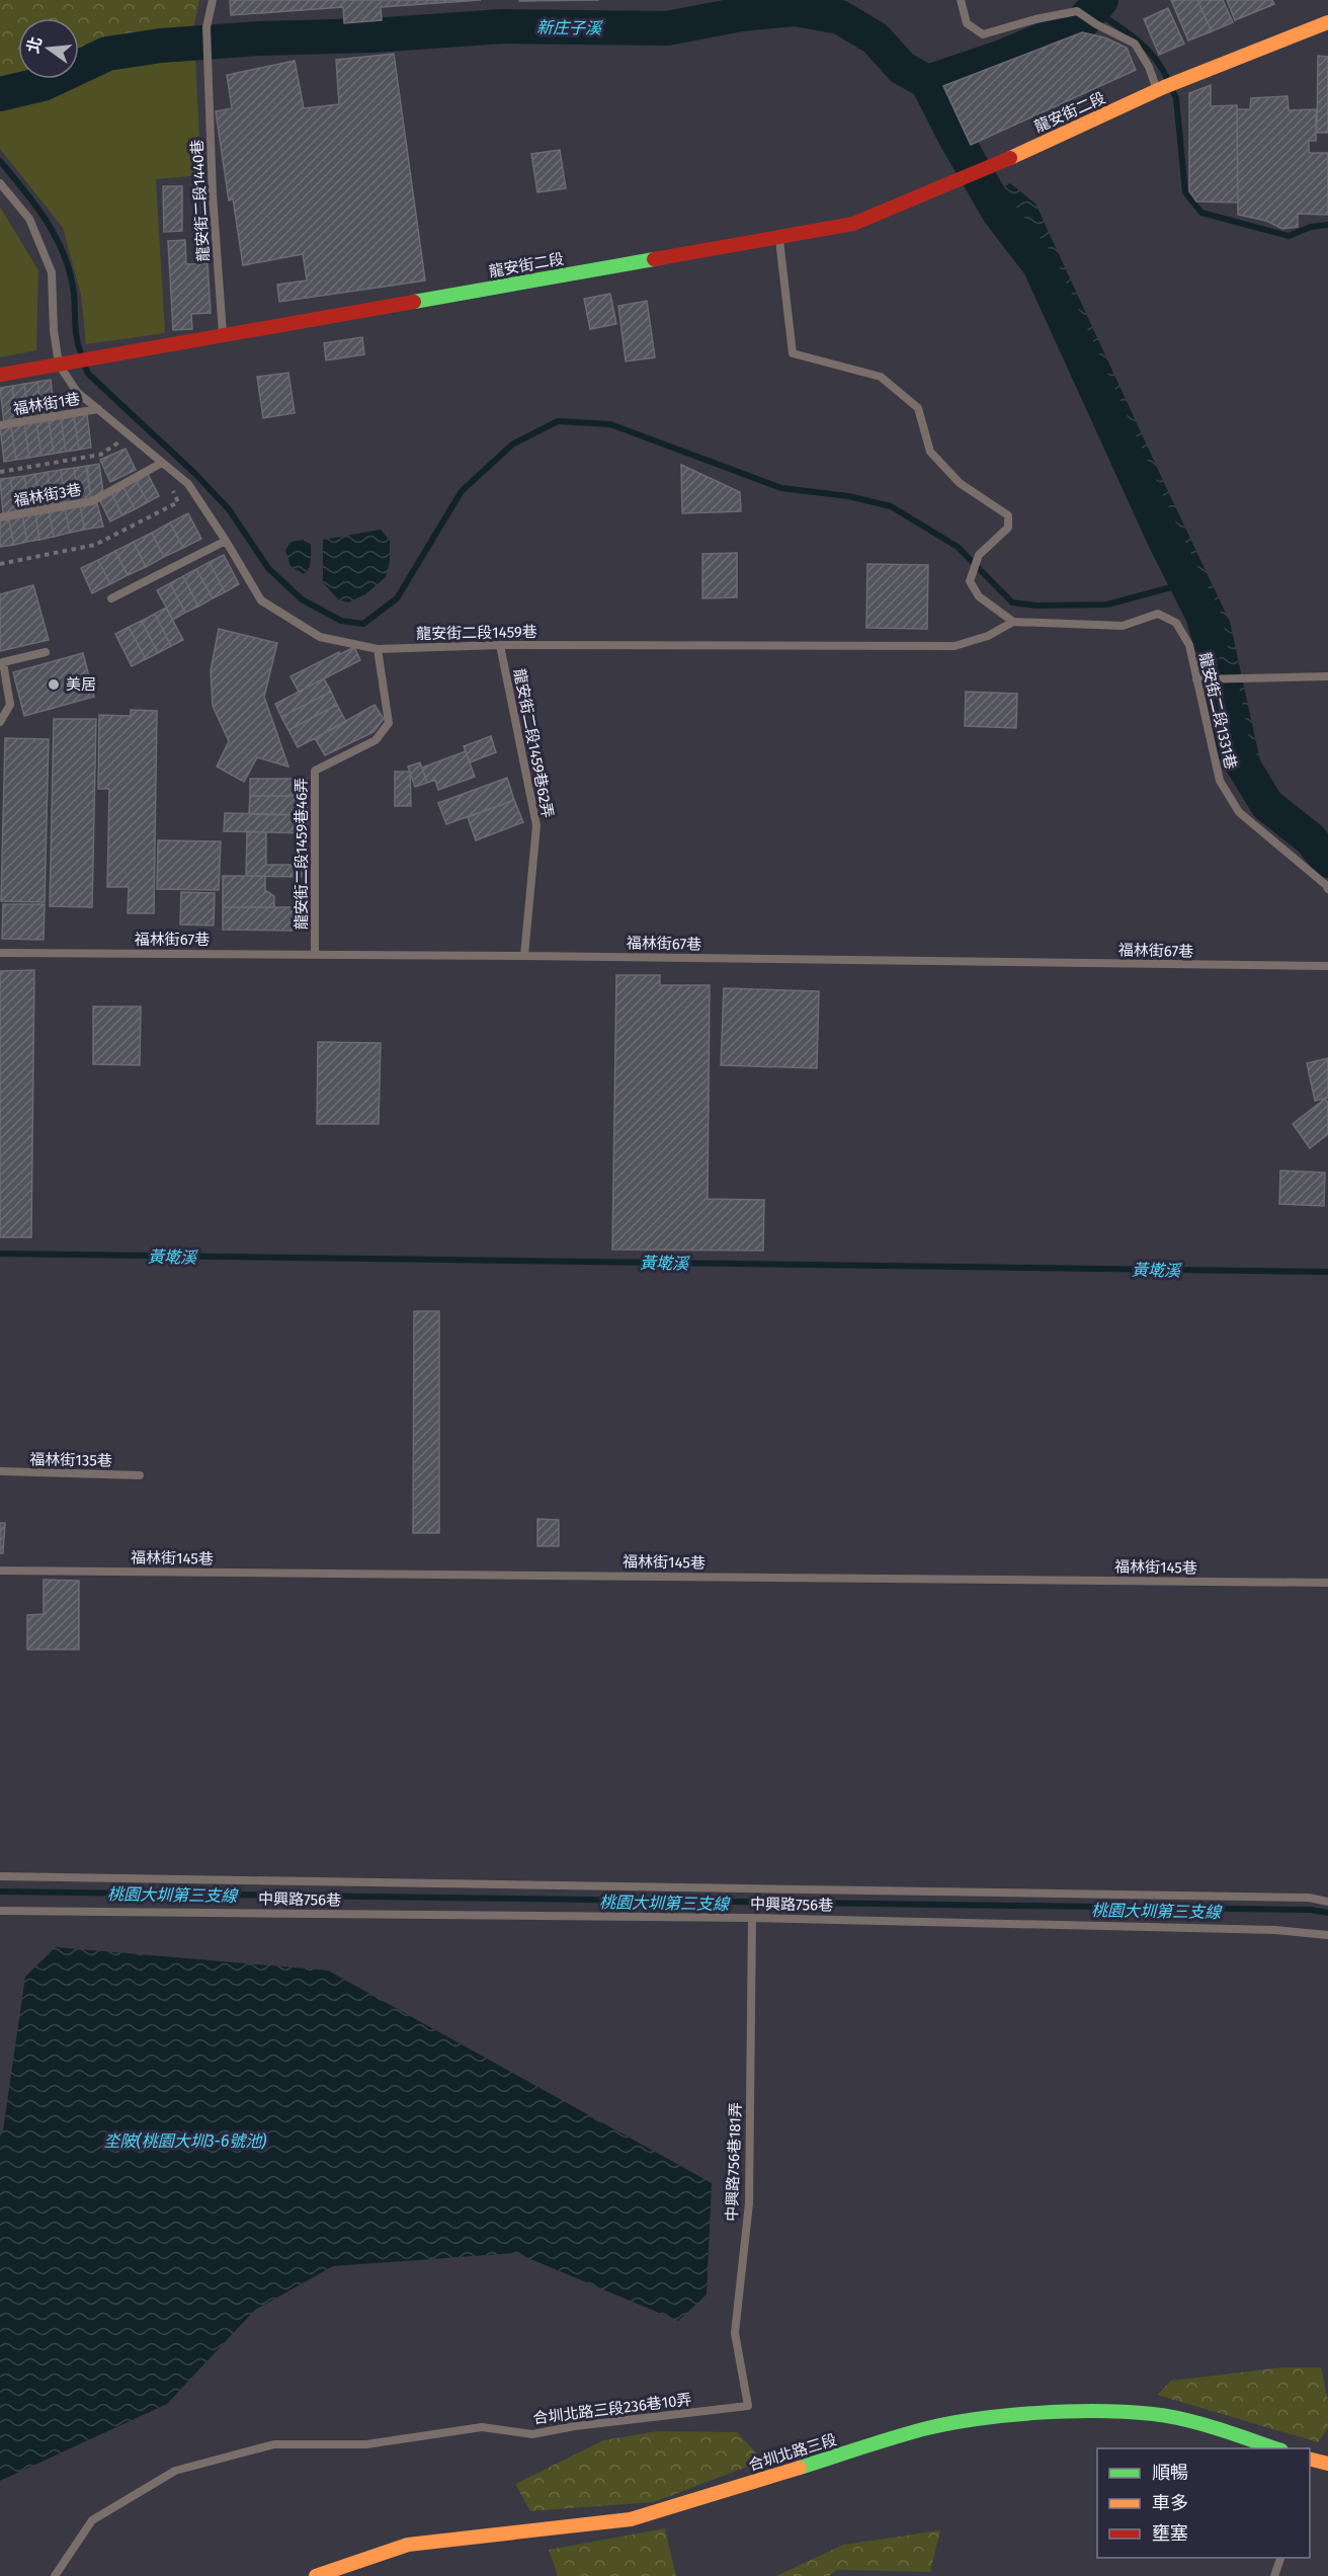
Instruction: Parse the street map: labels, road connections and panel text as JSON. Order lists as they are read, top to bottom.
{
  "streets": {
    "street": ["龍安街二段", "合圳北路三段"],
    "lane": [
      "龍安街二段1440巷",
      "福林街1巷",
      "福林街3巷",
      "龍安街二段1459巷",
      "龍安街二段1331巷",
      "龍安街二段1459巷62弄",
      "龍安街二段1459巷46弄",
      "福林街67巷",
      "福林街135巷",
      "福林街145巷",
      "中興路756巷",
      "中興路756巷181弄",
      "合圳北路三段236巷10弄"
    ]
  },
  "crossings": [
    ["龍安街二段", "龍安街二段1440巷"],
    ["龍安街二段", "龍安街二段1459巷"],
    ["福林街1巷", "龍安街二段1459巷"],
    ["福林街3巷", "龍安街二段1459巷"],
    ["龍安街二段1459巷", "龍安街二段1331巷"],
    ["龍安街二段1459巷", "龍安街二段1459巷62弄"],
    ["龍安街二段1459巷", "龍安街二段1459巷46弄"],
    ["龍安街二段1459巷62弄", "福林街67巷"],
    ["龍安街二段1459巷46弄", "福林街67巷"],
    ["中興路756巷", "中興路756巷181弄"],
    ["中興路756巷181弄", "合圳北路三段236巷10弄"]
  ],
  "water": [
    "新庄子溪",
    "黃墘溪",
    "桃園大圳第三支線",
    "坔陂(桃園大圳3-6號池)"
  ],
  "places": ["美居"],
  "legend": ["順暢", "車多", "壅塞"],
  "north": "left"
}
